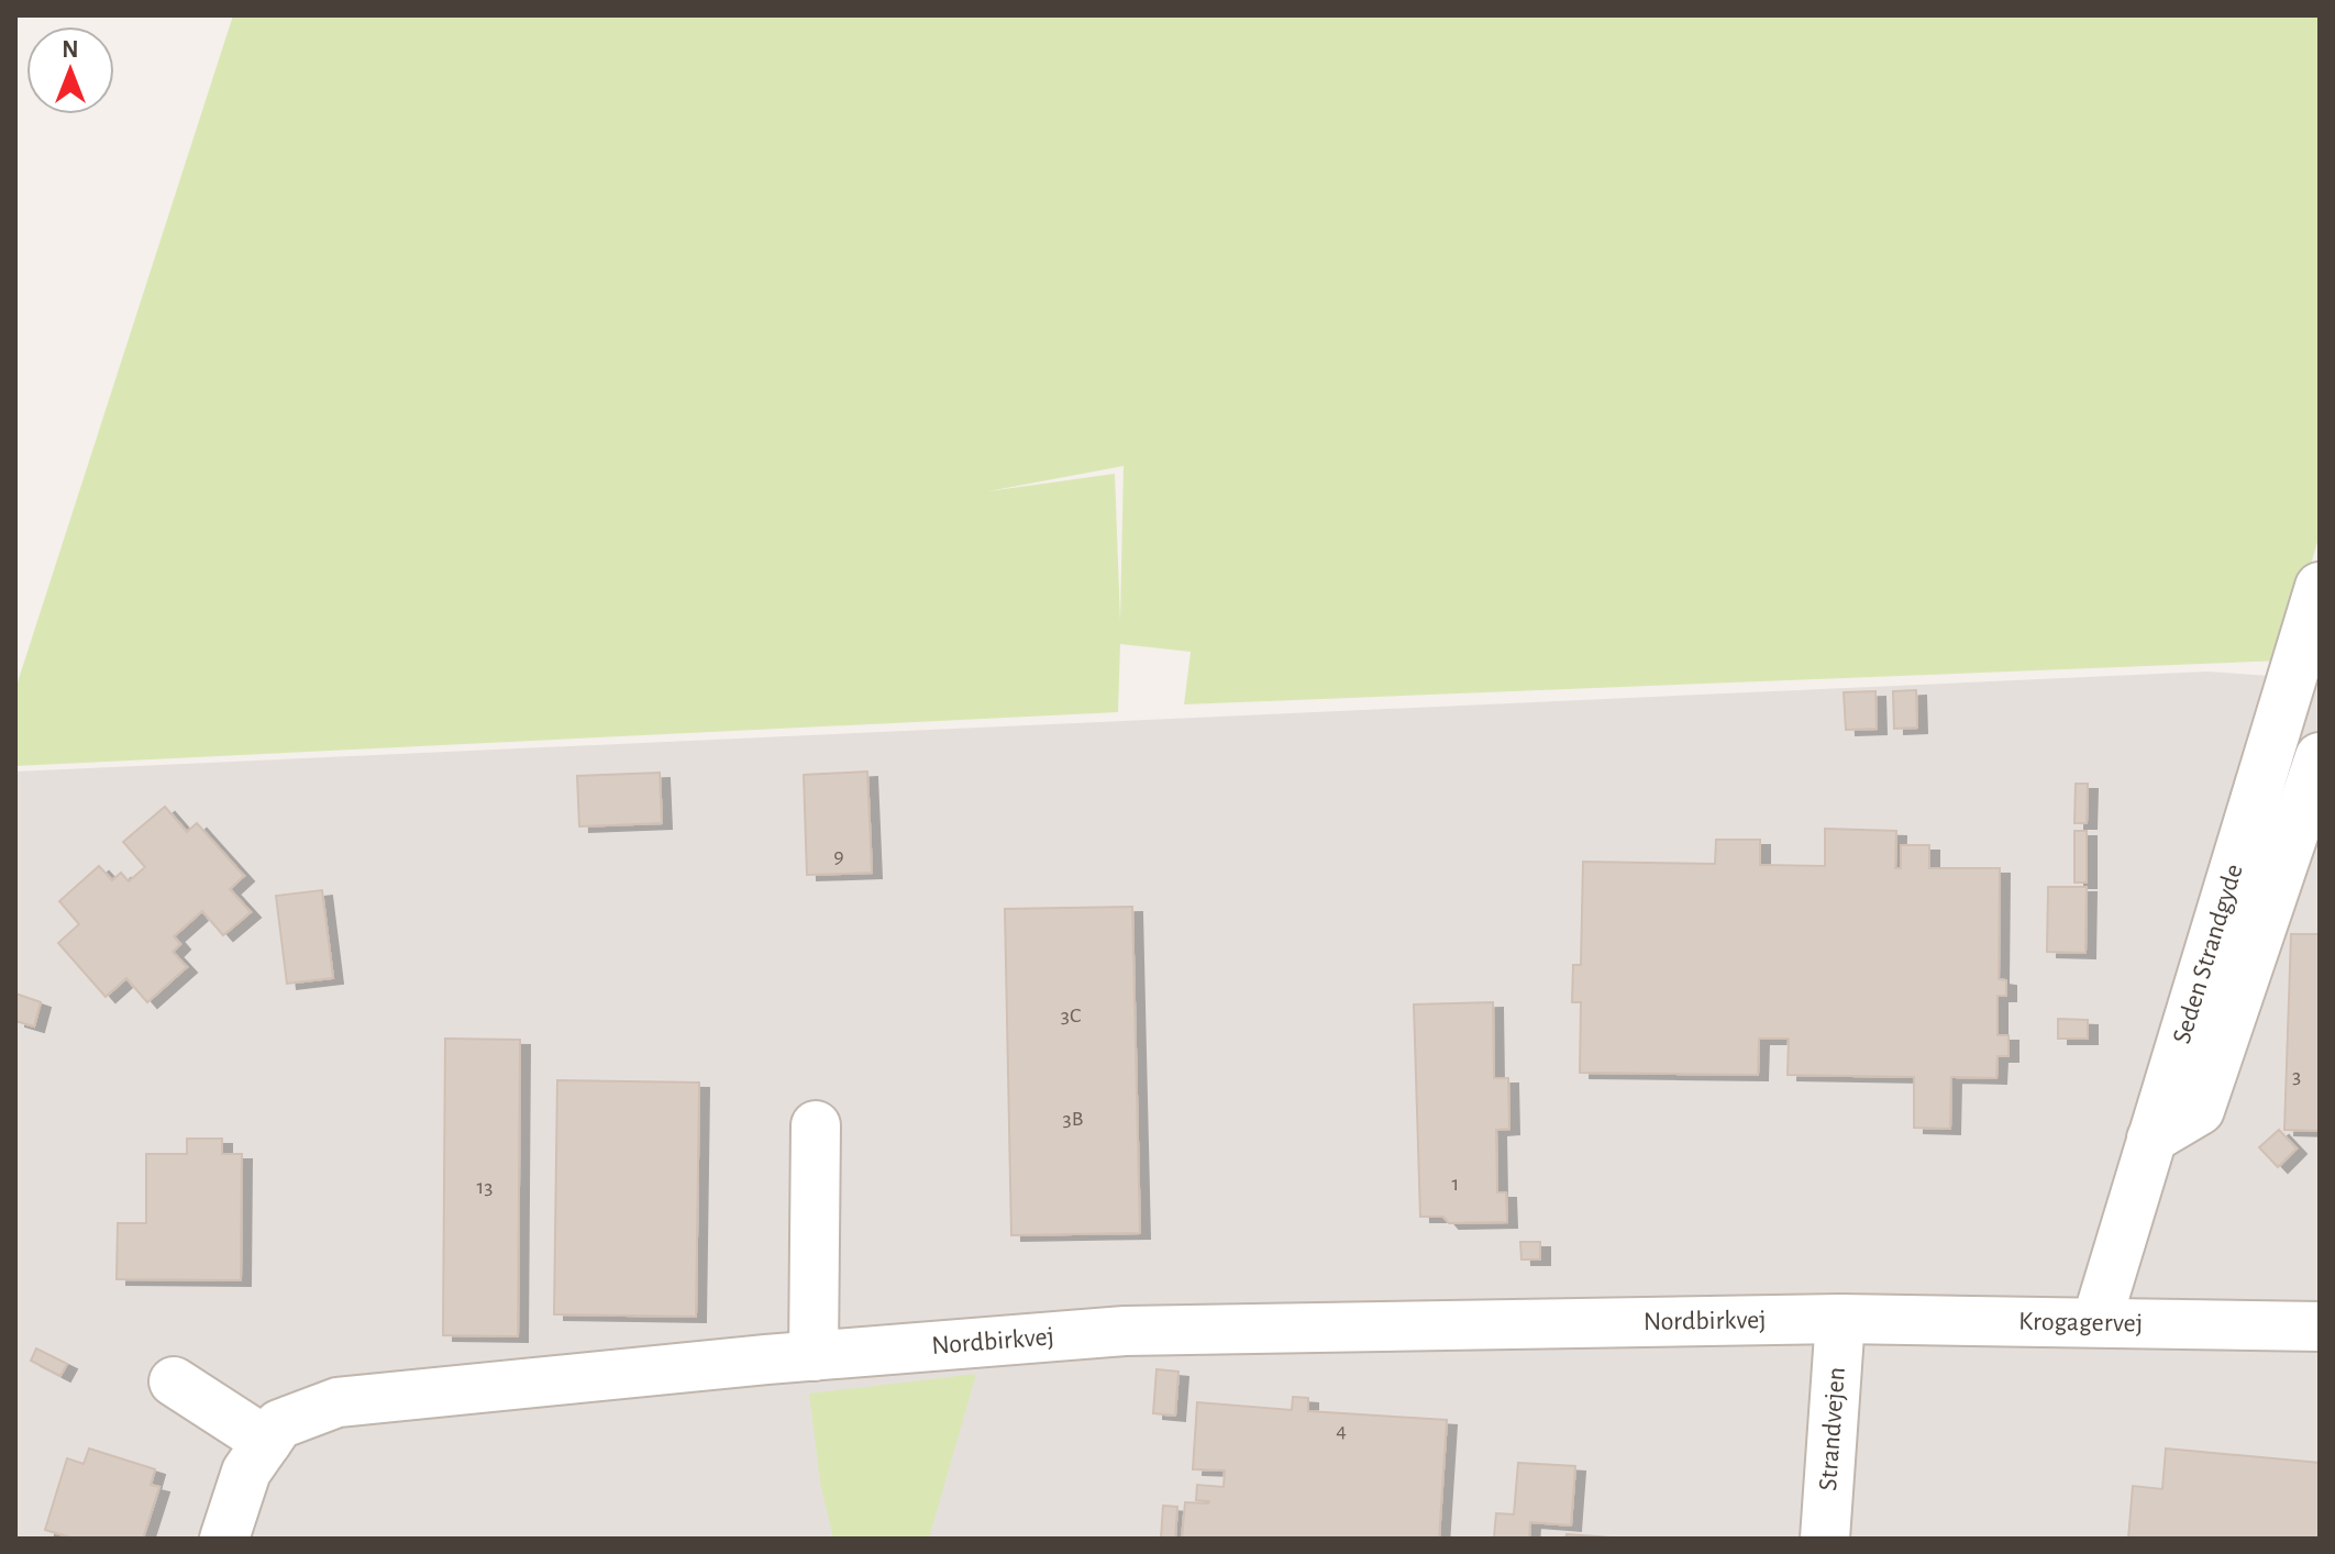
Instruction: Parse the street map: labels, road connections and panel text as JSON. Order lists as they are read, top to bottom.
{
  "streets": {
    "street": [
      "Seden Strandgyde",
      "Nordbirkvej",
      "Krogagervej",
      "Strandvejen"
    ]
  },
  "crossings": [
    ["Seden Strandgyde", "Krogagervej"],
    ["Nordbirkvej", "Krogagervej"],
    ["Nordbirkvej", "Strandvejen"],
    ["Krogagervej", "Strandvejen"]
  ],
  "house_numbers": [
    "9",
    "3C",
    "3",
    "3B",
    "1",
    "13",
    "4"
  ],
  "north": "top"
}
